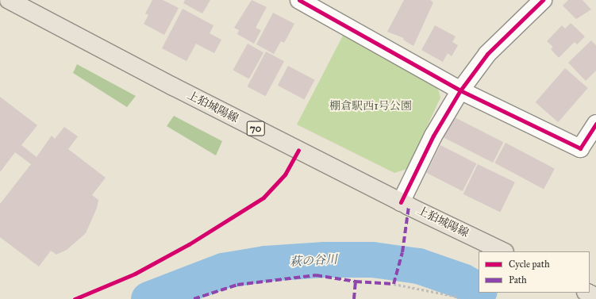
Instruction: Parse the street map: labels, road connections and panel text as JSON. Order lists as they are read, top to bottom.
{
  "streets": {
    "main road": ["上狛城陽線", "70"]
  },
  "water": ["萩の谷川"],
  "parks": ["棚倉駅西1号公園"],
  "legend": ["Cycle path", "Path"]
}
